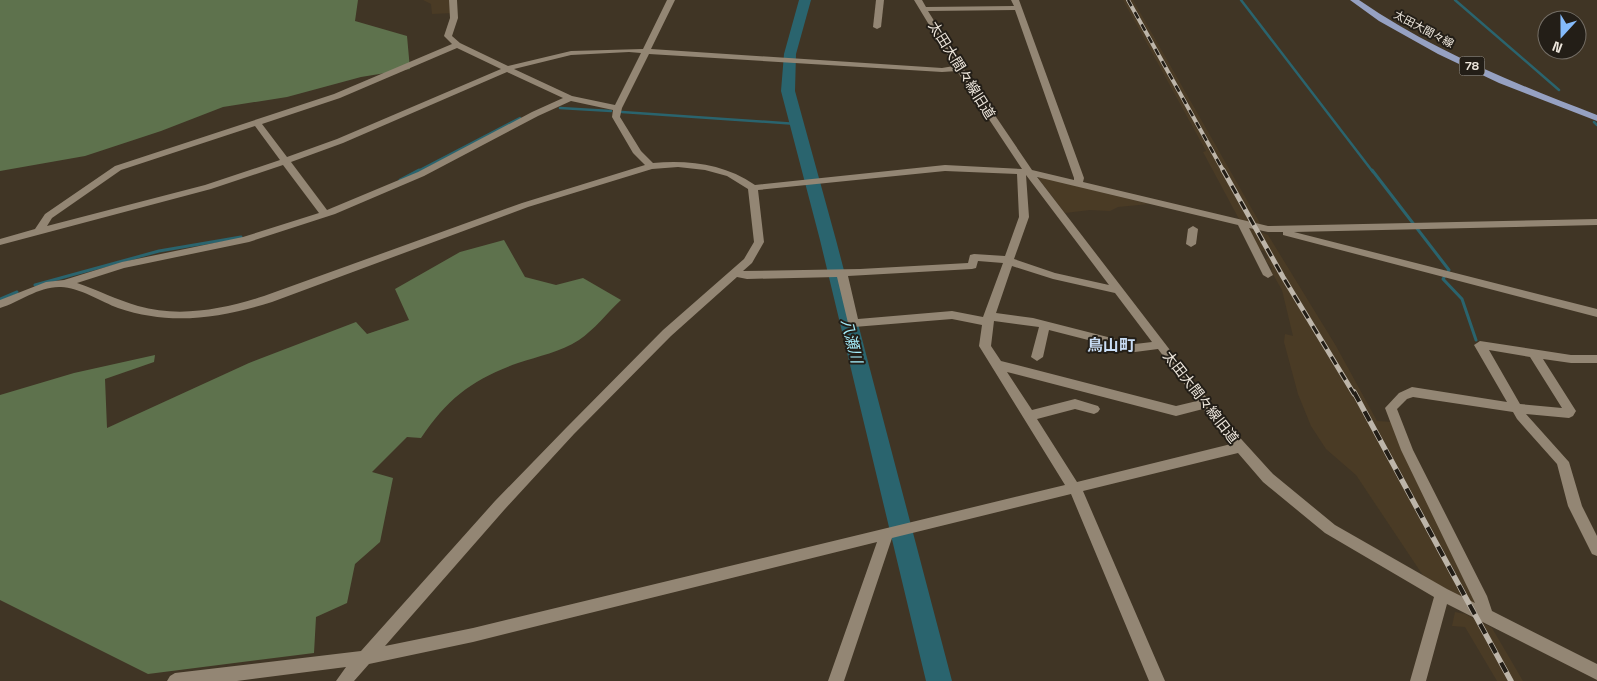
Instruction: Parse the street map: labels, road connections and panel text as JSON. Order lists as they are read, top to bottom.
{
  "streets": {
    "main road": ["太田大間々線", "78"],
    "street": ["太田大間々線旧道"]
  },
  "districts": ["鳥山町"],
  "water": ["八瀬川"],
  "north": "bottom"
}
